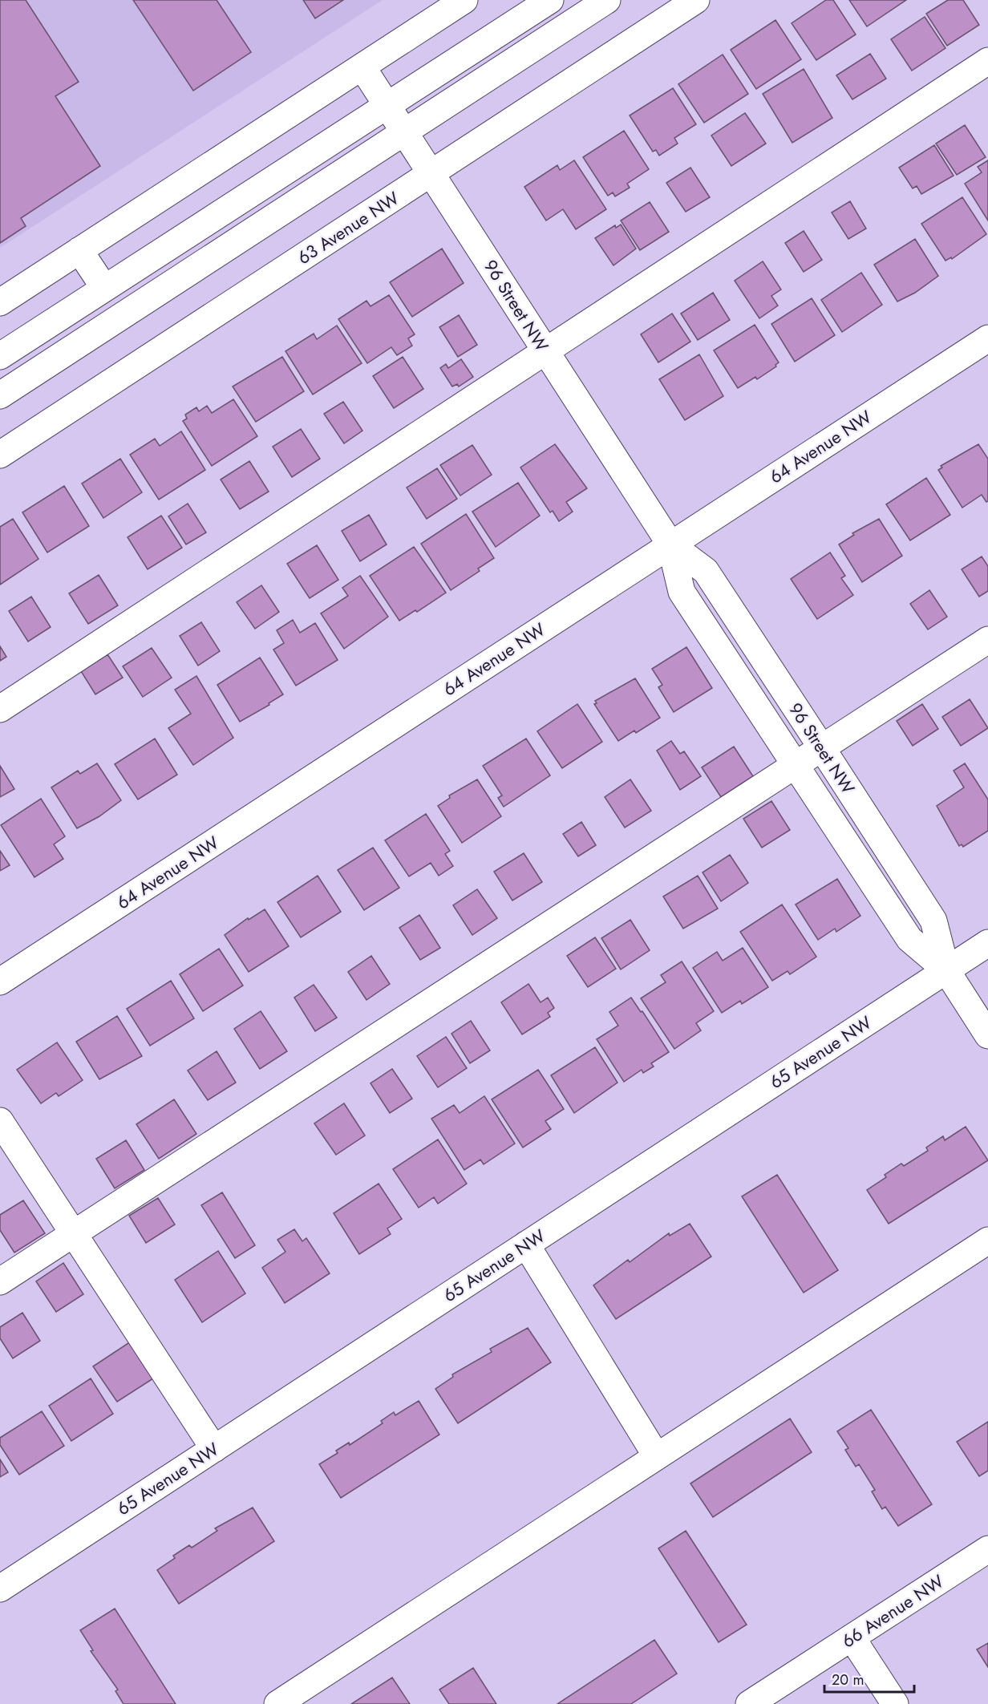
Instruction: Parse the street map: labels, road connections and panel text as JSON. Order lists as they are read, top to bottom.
{
  "streets": {
    "street": [
      "63 Avenue NW",
      "96 Street NW",
      "64 Avenue NW",
      "65 Avenue NW",
      "66 Avenue NW"
    ]
  },
  "crossings": [
    ["63 Avenue NW", "96 Street NW"],
    ["96 Street NW", "64 Avenue NW"],
    ["96 Street NW", "65 Avenue NW"]
  ],
  "scale_bar": "20 m"
}
